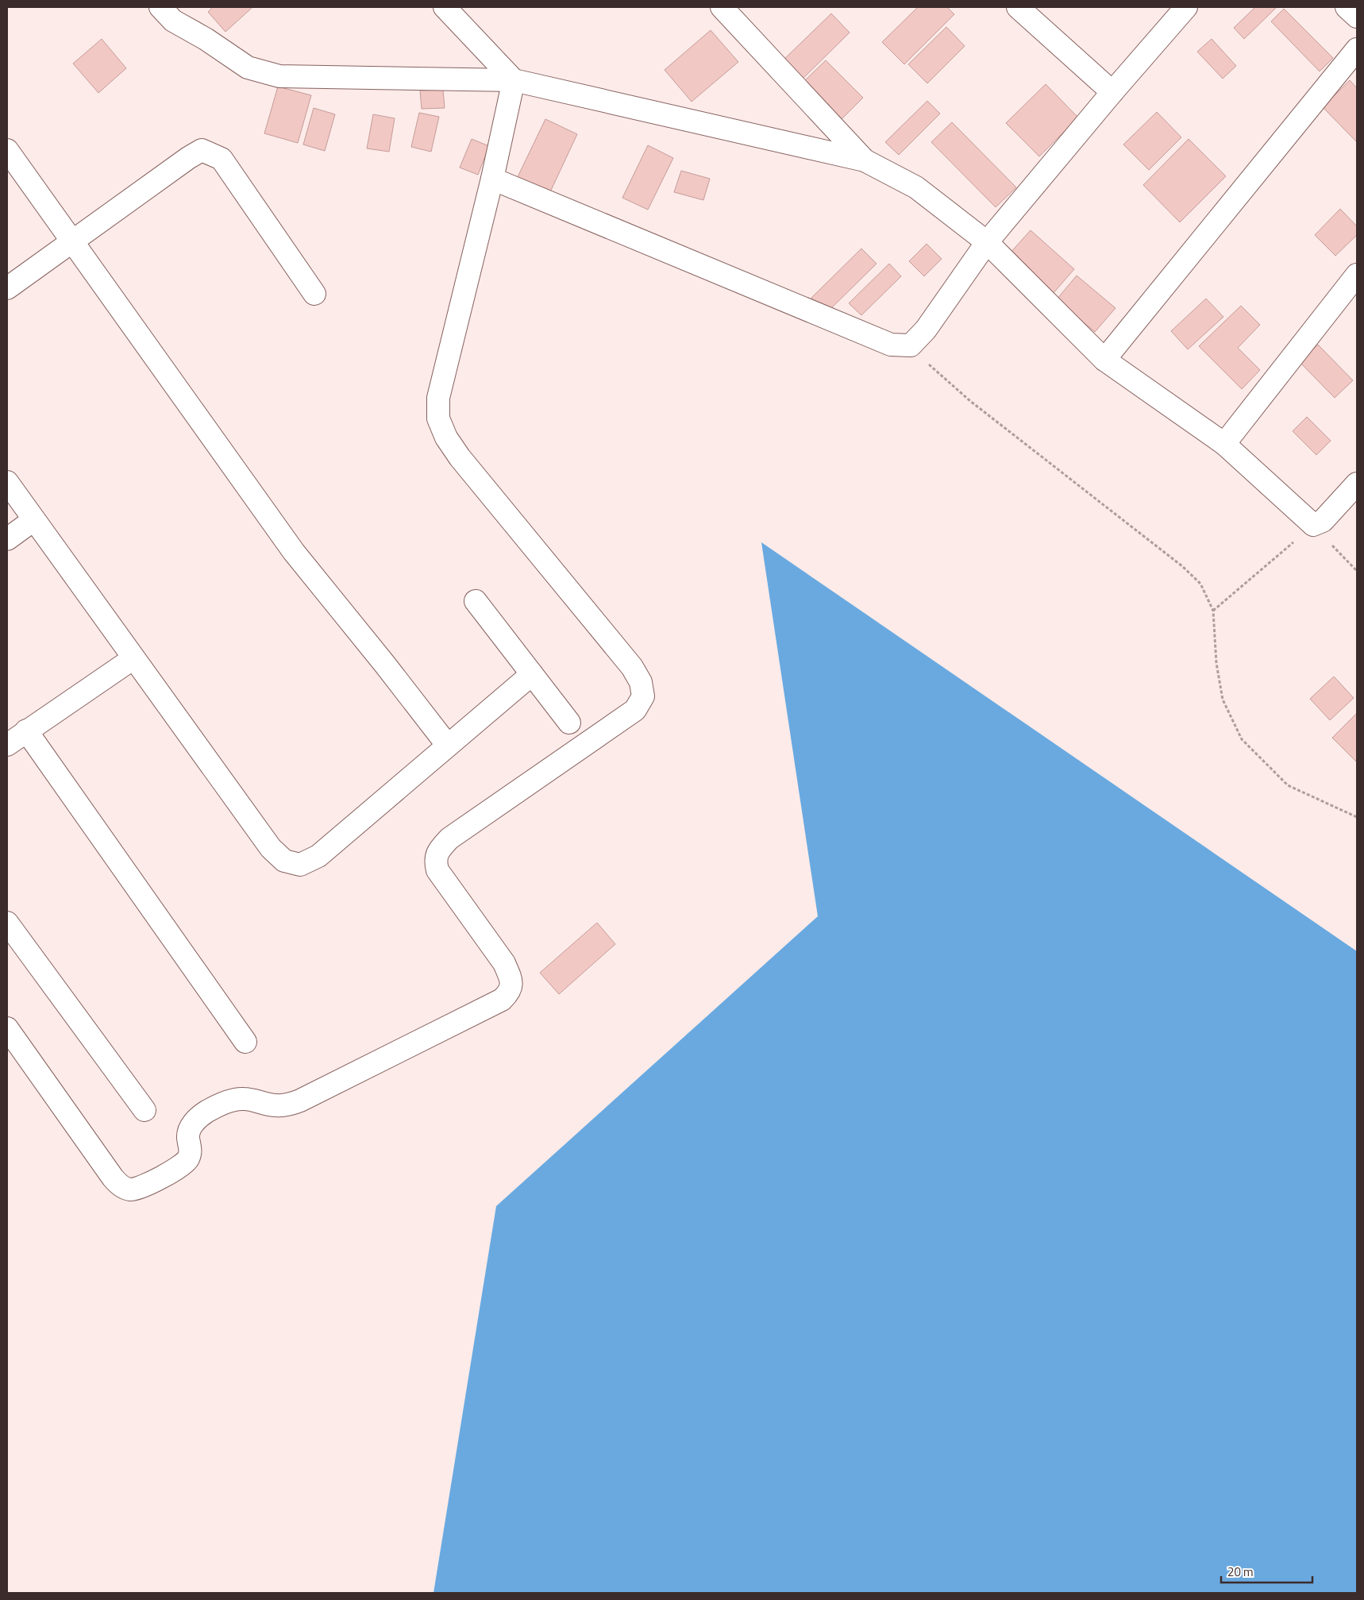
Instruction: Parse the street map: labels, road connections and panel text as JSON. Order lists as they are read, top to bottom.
{
  "scale_bar": "20 m"
}
